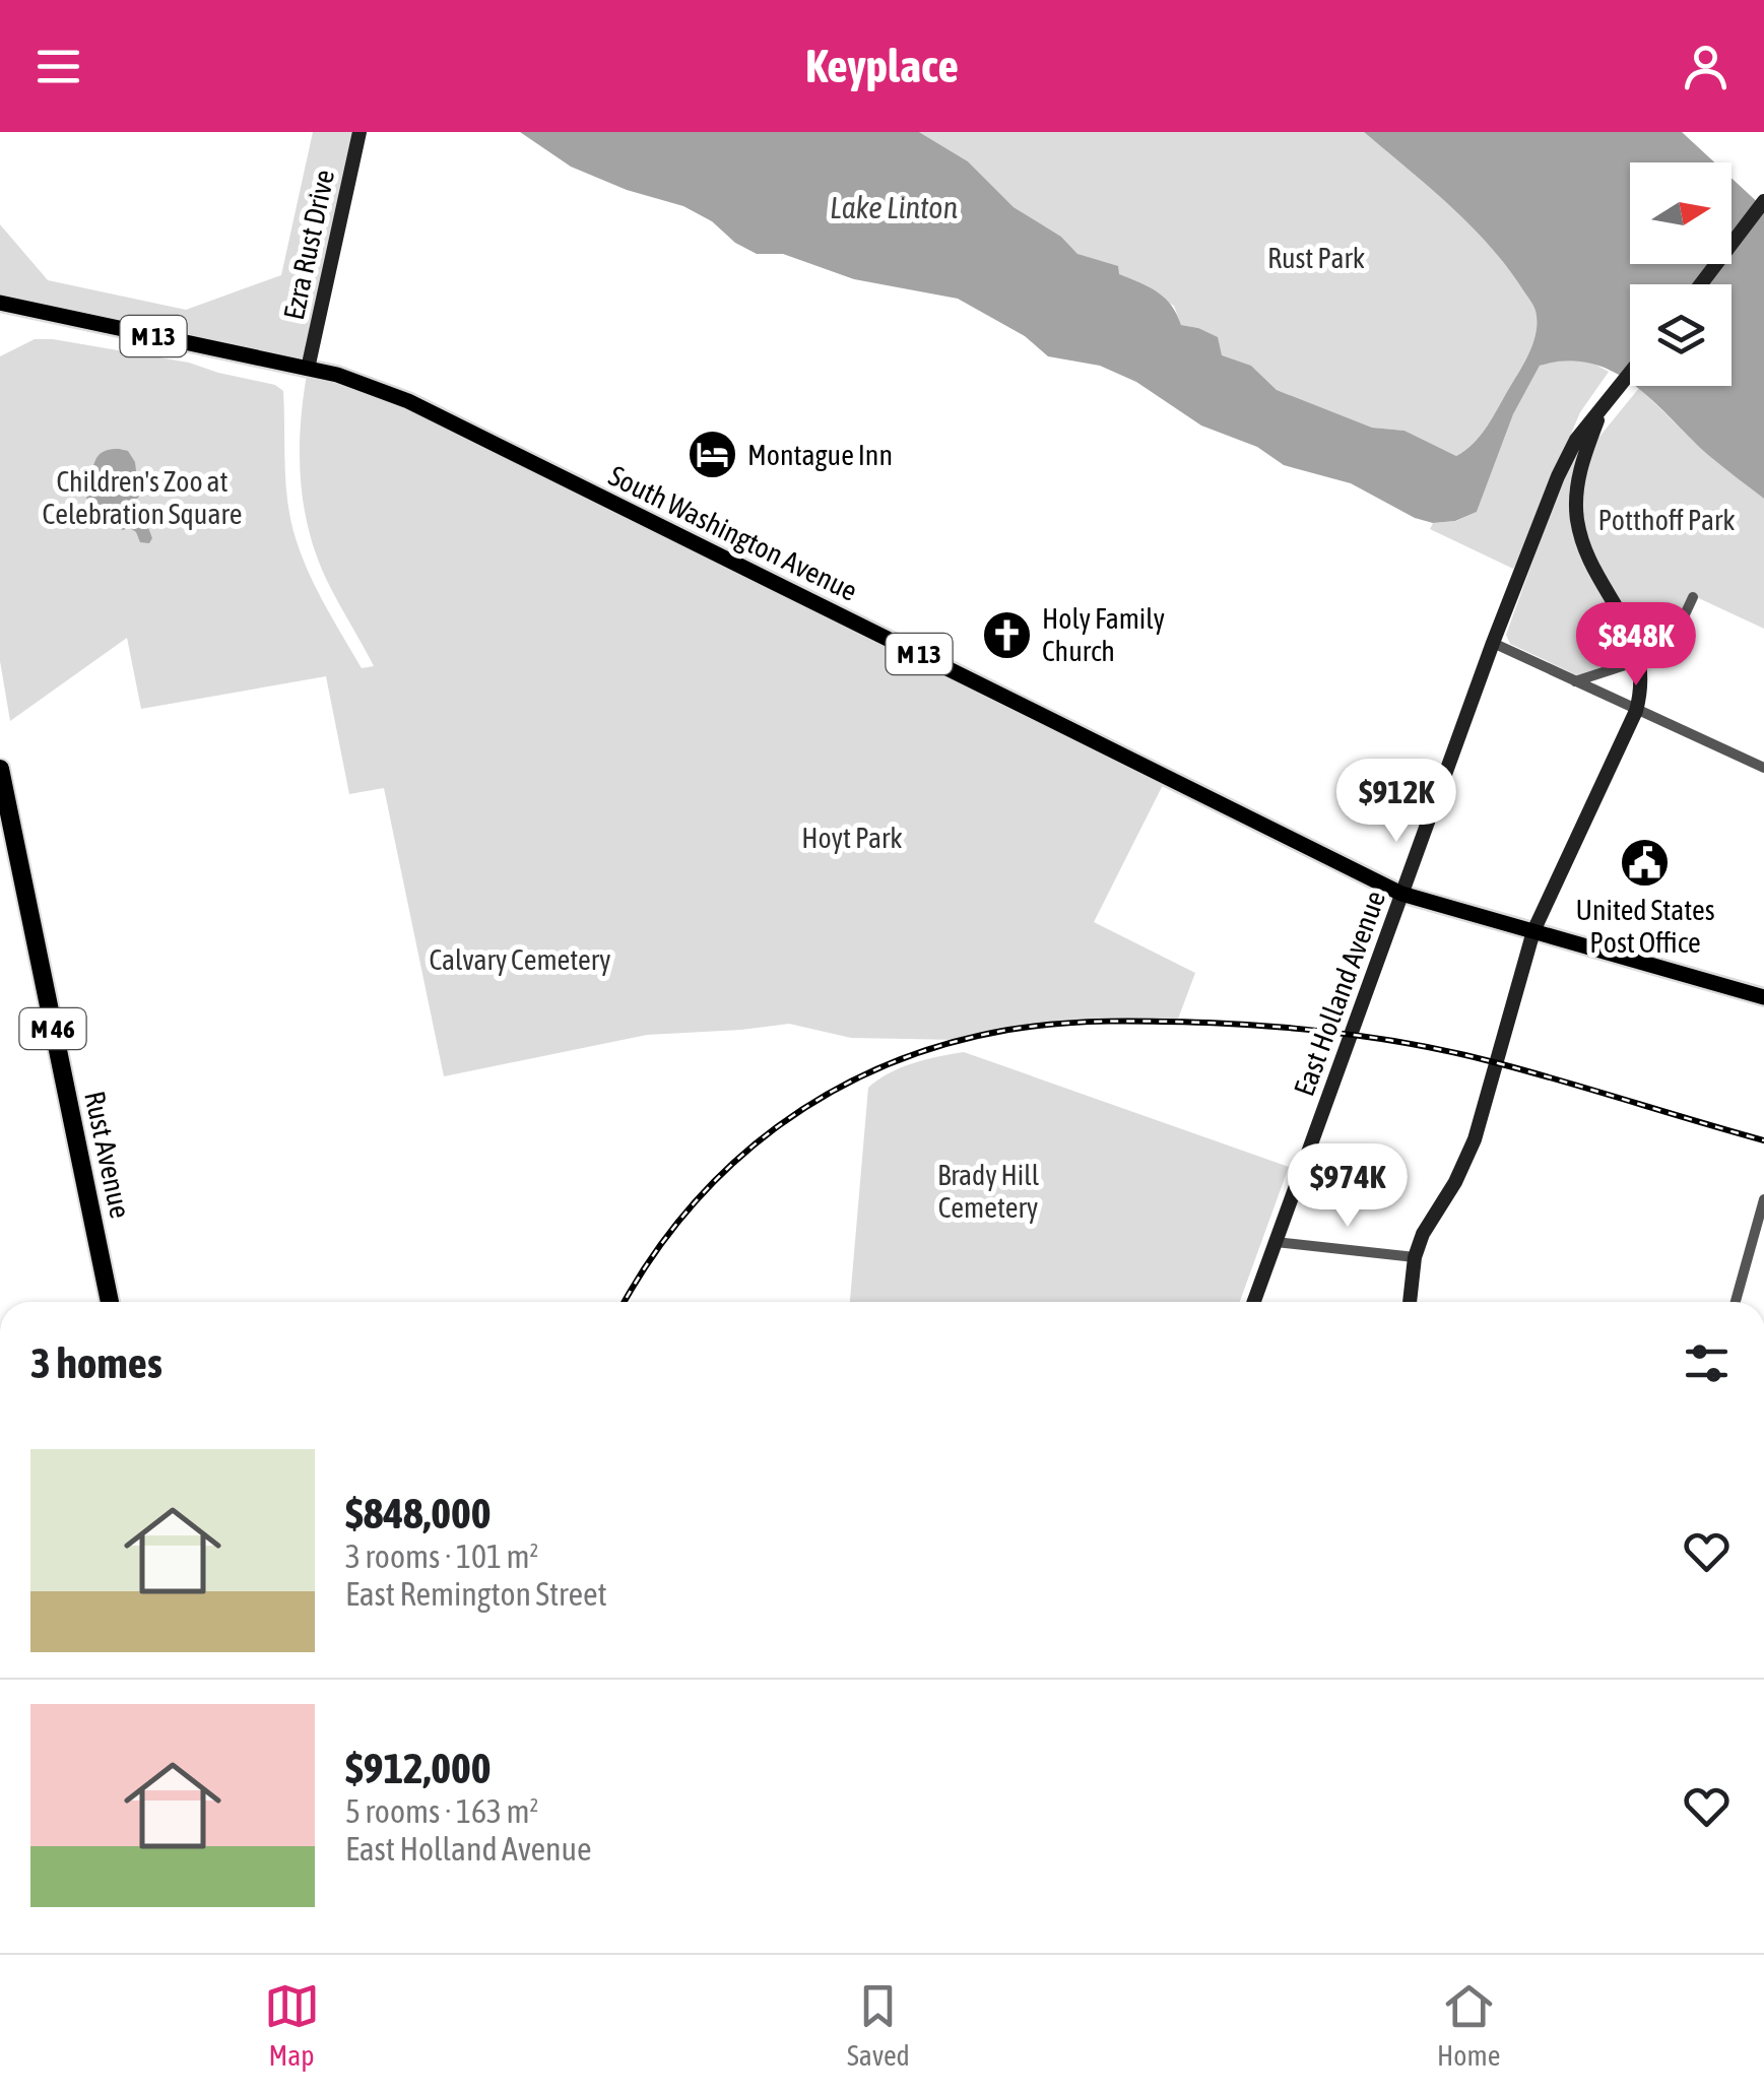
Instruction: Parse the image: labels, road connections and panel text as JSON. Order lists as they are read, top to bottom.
{
  "streets": {
    "highway": ["M 46", "Rust Avenue"],
    "main road": [
      "Ezra Rust Drive",
      "M 13",
      "South Washington Avenue",
      "East Holland Avenue"
    ]
  },
  "crossings": [
    ["Ezra Rust Drive", "South Washington Avenue"],
    ["South Washington Avenue", "East Holland Avenue"]
  ],
  "water": ["Lake Linton"],
  "parks": [
    "Rust Park",
    "Children's Zoo at Celebration Square",
    "Potthoff Park",
    "Hoyt Park",
    "Calvary Cemetery",
    "Brady Hill Cemetery"
  ],
  "places": {
    "hotel": ["Montague Inn"],
    "church": ["Holy Family Church"],
    "public building": ["United States Post Office"]
  },
  "north": "right",
  "page": {
    "header": "Keyplace",
    "price": ["$848K", "$912K", "$974K"],
    "heading": "3 homes",
    "list": [
      {
        "name": "$848,000",
        "note": "3 rooms · 101 m² · East Remington Street"
      },
      {
        "name": "$912,000",
        "note": "5 rooms · 163 m² · East Holland Avenue"
      }
    ],
    "tabs": ["Map", "Saved", "Home"]
  }
}
